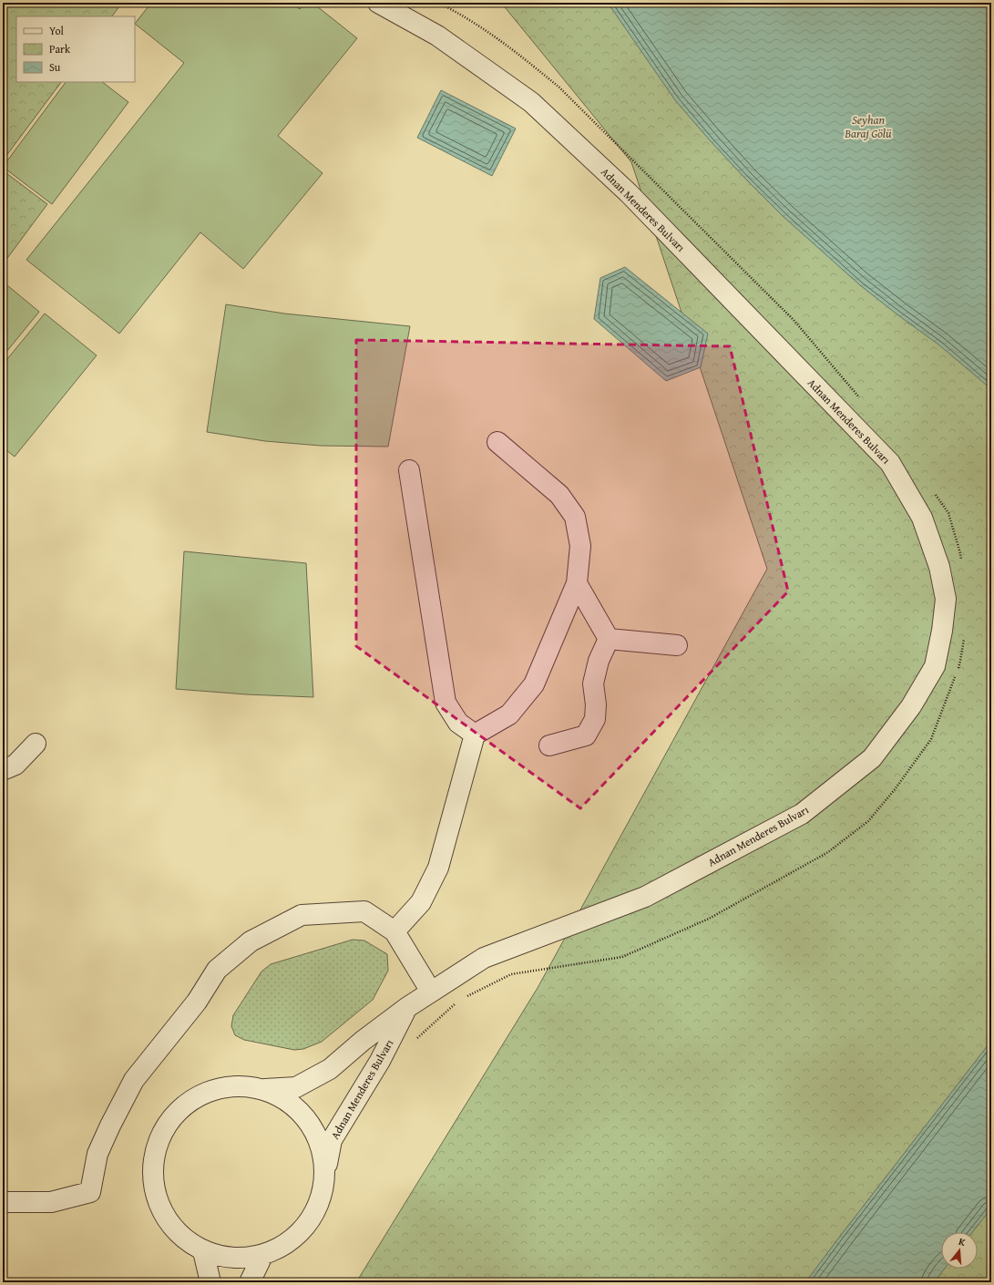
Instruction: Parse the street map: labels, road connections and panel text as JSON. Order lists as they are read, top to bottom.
{
  "streets": {
    "street": ["Adnan Menderes Bulvarı"]
  },
  "water": ["Seyhan Baraj Gölü"],
  "legend": ["Yol", "Park", "Su"],
  "north": "top"
}
